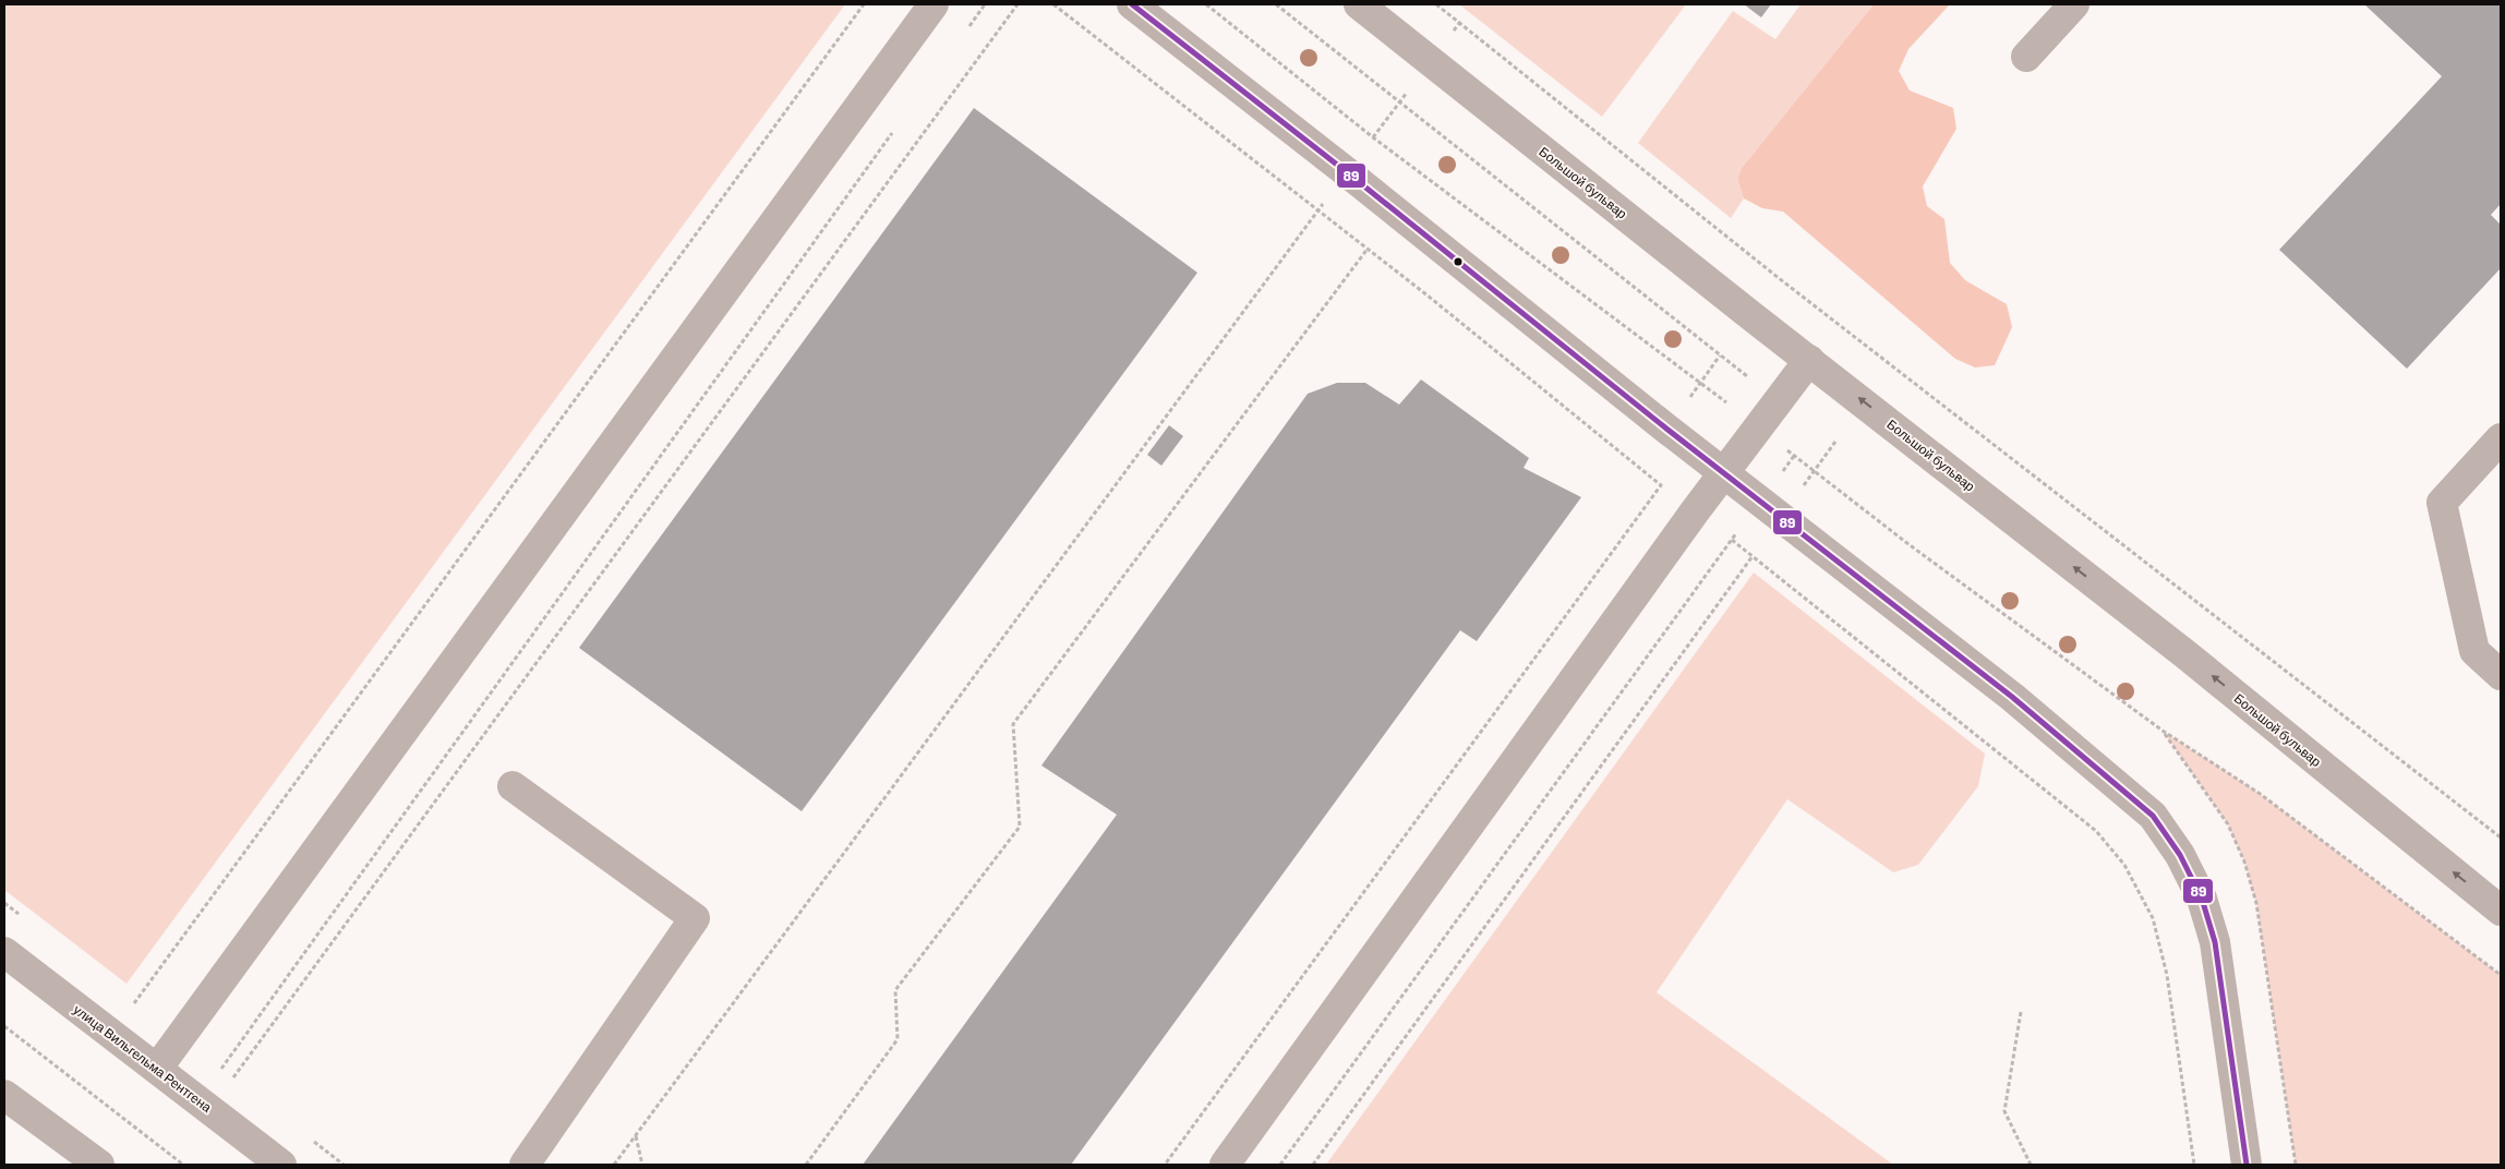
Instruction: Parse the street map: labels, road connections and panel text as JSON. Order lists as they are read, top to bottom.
{
  "streets": {
    "street": ["Большой бульвар", "улица Вильгельма Рентгена"]
  },
  "lines": ["transit line 89"]
}
